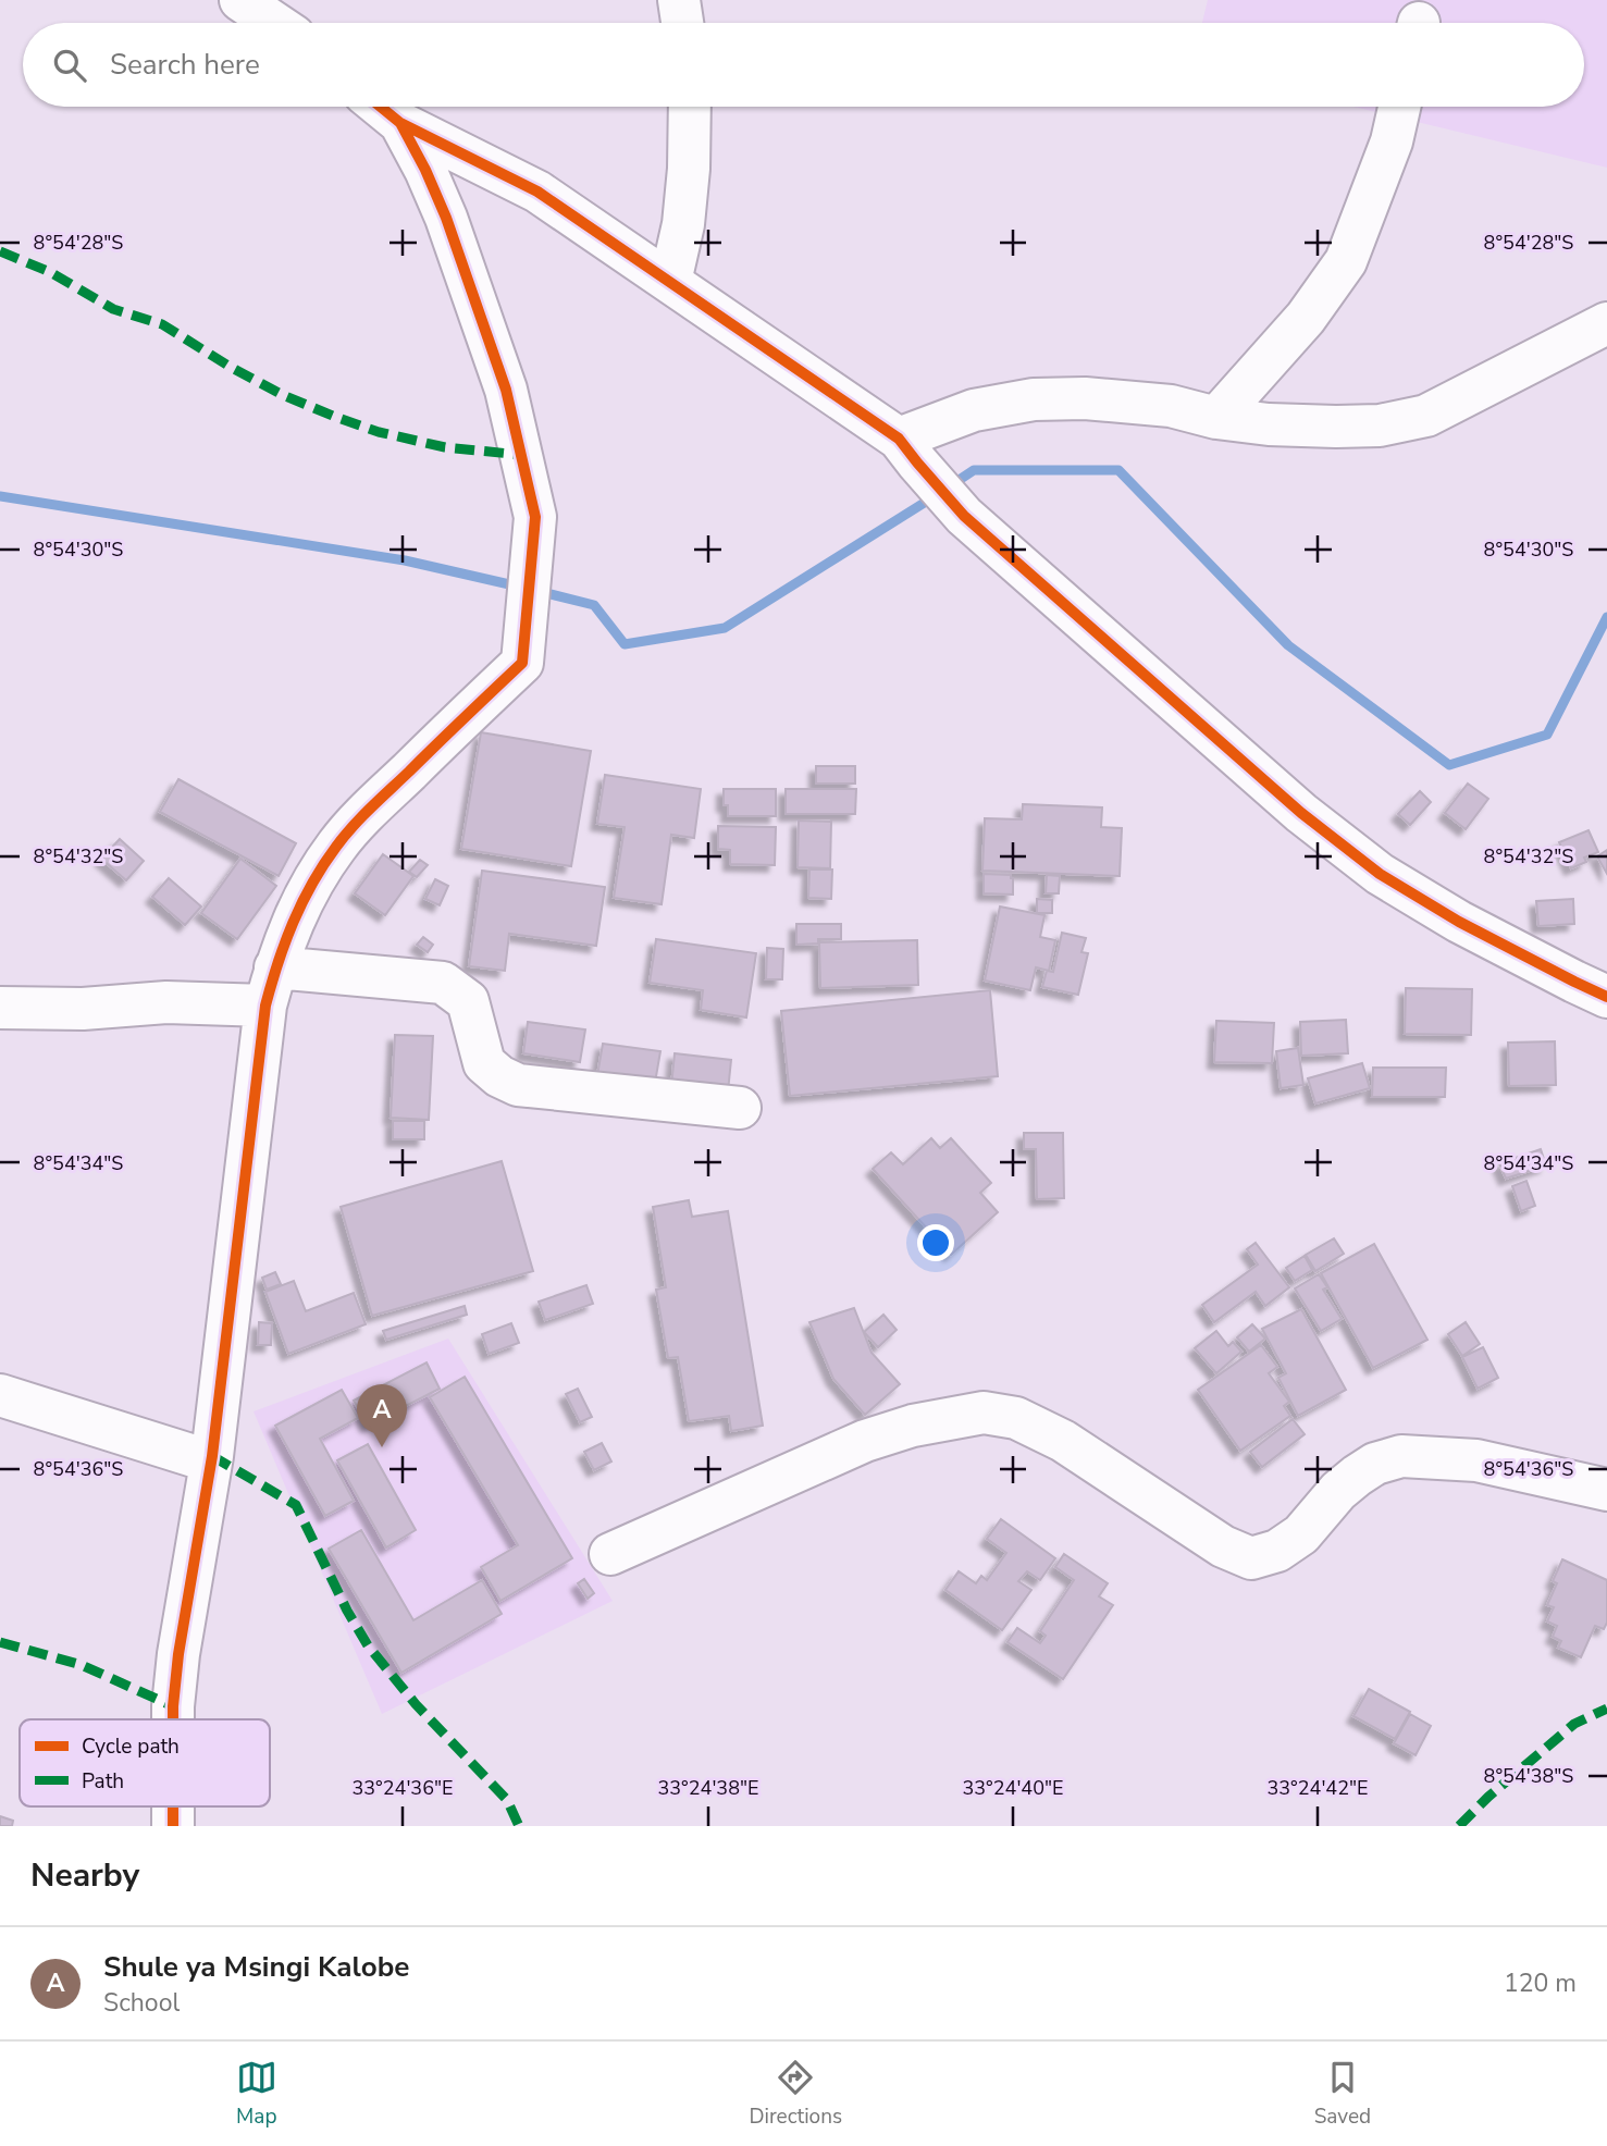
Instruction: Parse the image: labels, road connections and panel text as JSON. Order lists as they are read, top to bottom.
{
  "legend": ["Cycle path", "Path"],
  "page": {
    "search": "Search here",
    "pins": "A",
    "heading": "Nearby",
    "list": [
      {
        "mark": "A",
        "name": "Shule ya Msingi Kalobe",
        "note": "School",
        "value": "120 m"
      }
    ],
    "nav": ["Map", "Directions", "Saved"]
  },
  "coordinates": [
    "8°54'28\"S",
    "8°54'30\"S",
    "8°54'32\"S",
    "8°54'34\"S",
    "8°54'36\"S",
    "8°54'38\"S",
    "33°24'36\"E",
    "33°24'38\"E",
    "33°24'40\"E",
    "33°24'42\"E"
  ]
}
